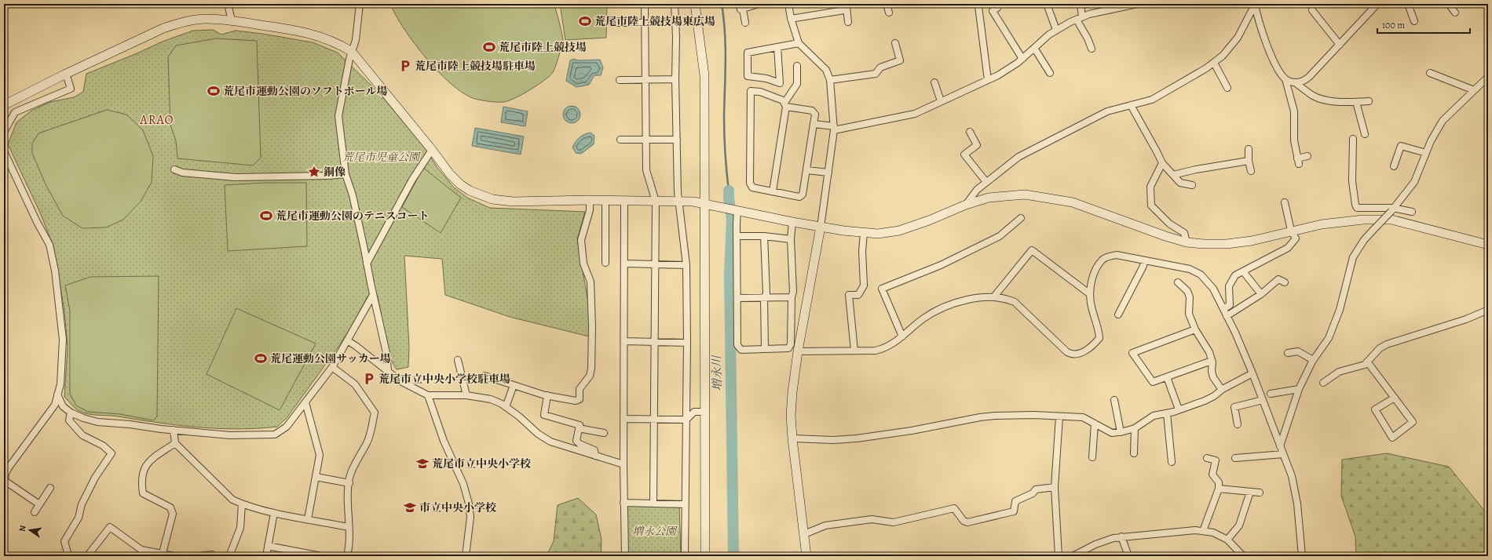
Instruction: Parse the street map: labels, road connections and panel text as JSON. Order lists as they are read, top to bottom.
{
  "districts": ["ARAO"],
  "water": ["増永川"],
  "parks": ["荒尾市児童公園", "増永公園"],
  "places": {
    "sports": [
      "荒尾市陸上競技場東広場",
      "荒尾市陸上競技場",
      "荒尾市運動公園のソフトボール場",
      "荒尾市運動公園のテニスコート",
      "荒尾運動公園サッカー場"
    ],
    "parking": ["荒尾市陸上競技場駐車場", "荒尾市立中央小学校駐車場"],
    "place": ["銅像"],
    "school or university": ["荒尾市立中央小学校", "市立中央小学校"]
  },
  "scale_bar": "100 m",
  "north": "left"
}
